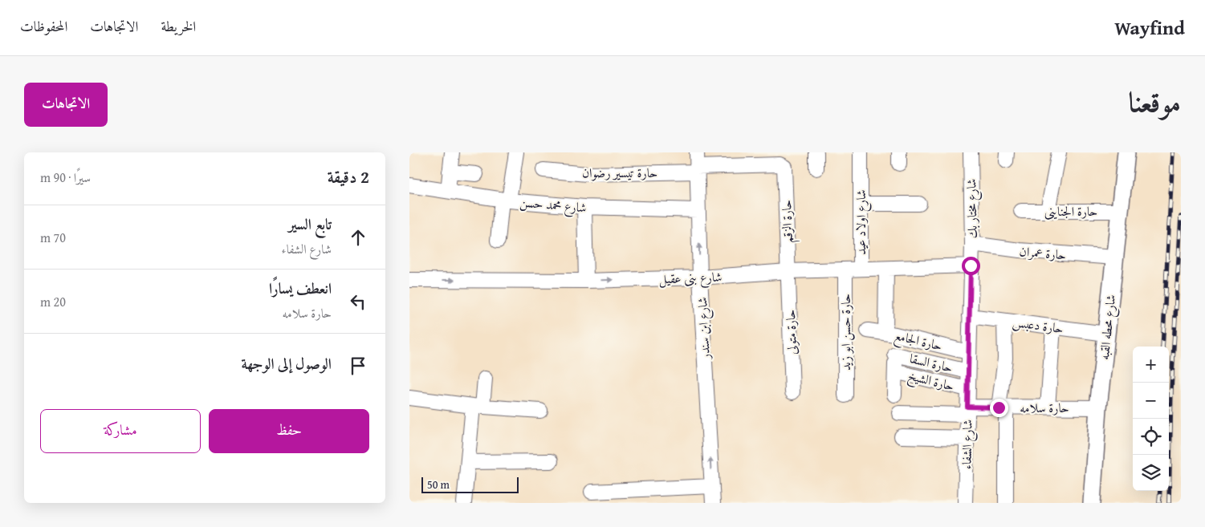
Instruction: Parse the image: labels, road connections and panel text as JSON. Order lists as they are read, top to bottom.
{
  "streets": {
    "main road": ["شارع محطه القبه"],
    "street": [
      "حارة تيسير رضوان",
      "شارع محمد حسن",
      "شارع مختار بك",
      "حارة الجناينى",
      "حارة الزقم",
      "شارع اولاد عيد",
      "حارة عمران",
      "شارع بنى عقيل",
      "حارة دعبس",
      "شارع ابن سندر",
      "حارة متولى",
      "حارة حسن ابو زيد",
      "حارة الجامع",
      "حارة السقا",
      "حارة الشيخ",
      "حارة سلامه",
      "شارع الشفاء"
    ]
  },
  "crossings": [
    ["حارة تيسير رضوان", "حارة الزقم"],
    ["حارة تيسير رضوان", "شارع ابن سندر"],
    ["شارع محمد حسن", "شارع ابن سندر"],
    ["شارع مختار بك", "حارة عمران"],
    ["شارع مختار بك", "شارع بنى عقيل"],
    ["شارع مختار بك", "شارع الشفاء"],
    ["حارة الجناينى", "شارع محطه القبه"],
    ["حارة الزقم", "شارع بنى عقيل"],
    ["حارة الزقم", "حارة متولى"],
    ["شارع اولاد عيد", "شارع بنى عقيل"],
    ["حارة عمران", "شارع محطه القبه"],
    ["شارع بنى عقيل", "شارع ابن سندر"],
    ["شارع بنى عقيل", "حارة متولى"],
    ["شارع بنى عقيل", "حارة حسن ابو زيد"],
    ["شارع بنى عقيل", "شارع الشفاء"],
    ["حارة دعبس", "شارع محطه القبه"],
    ["حارة دعبس", "شارع الشفاء"],
    ["شارع محطه القبه", "حارة سلامه"],
    ["حارة الجامع", "شارع الشفاء"],
    ["حارة السقا", "شارع الشفاء"],
    ["حارة الشيخ", "شارع الشفاء"],
    ["حارة سلامه", "شارع الشفاء"]
  ],
  "one_way": ["شارع ابن سندر"],
  "scale_bar": "50 m",
  "page": {
    "header": "Wayfind",
    "nav": ["الخريطة", "الاتجاهات", "المحفوظات"],
    "title": "موقعنا",
    "buttons": [
      "الاتجاهات",
      ["حفظ", "مشاركة"]
    ],
    "heading": ["2 دقيقة", "سيرًا · 90 m"],
    "list": [
      ["تابع السير", "شارع الشفاء", "70 m"],
      ["انعطف يسارًا", "حارة سلامه", "20 m"],
      "الوصول إلى الوجهة"
    ],
    "map_buttons": ["+", "−"],
    "scale": "50 m"
  }
}
